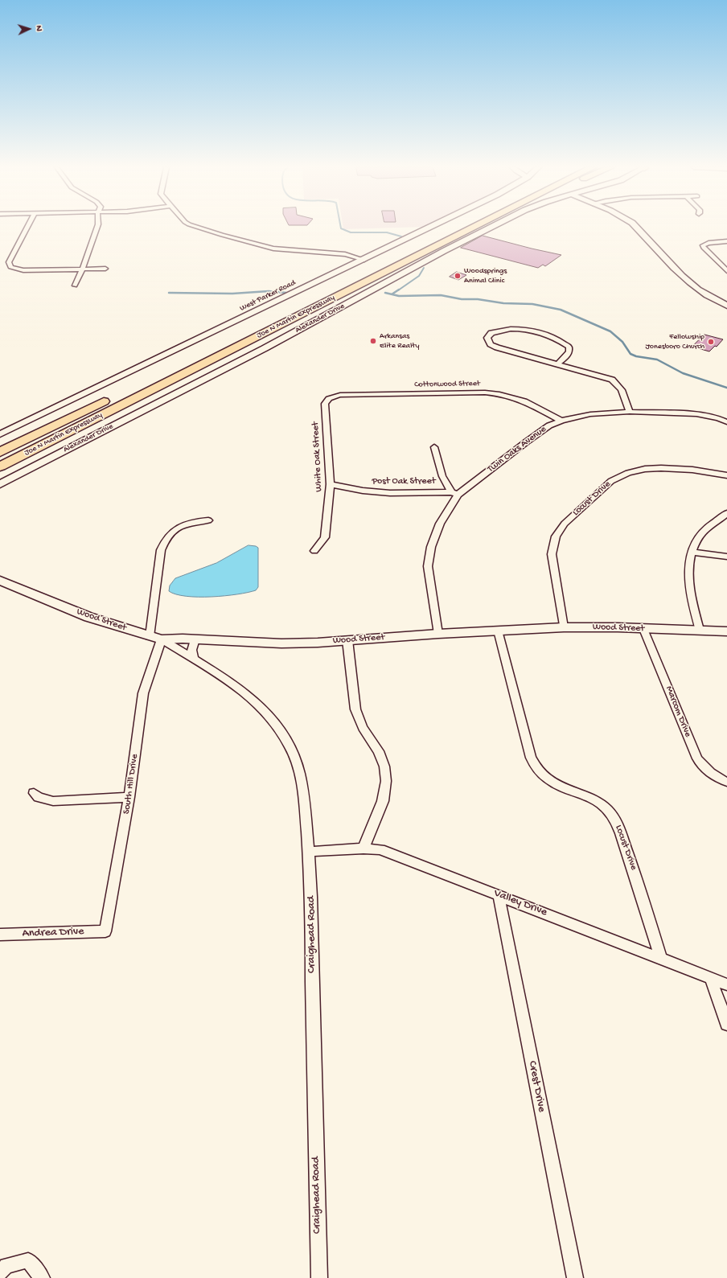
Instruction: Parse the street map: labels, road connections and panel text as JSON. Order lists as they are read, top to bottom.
{
  "streets": {
    "highway": ["Joe N Martin Expressway"],
    "street": [
      "West Parker Road",
      "Alexander Drive",
      "Cottonwood Street",
      "Twin Oaks Avenue",
      "White Oak Street",
      "Post Oak Street",
      "Locust Drive",
      "Wood Street",
      "Marcom Drive",
      "South Hill Drive",
      "Valley Drive",
      "Andrea Drive",
      "Craighead Road",
      "Crest Drive"
    ]
  },
  "crossings": [
    ["Cottonwood Street", "Twin Oaks Avenue"],
    ["Cottonwood Street", "White Oak Street"],
    ["Twin Oaks Avenue", "Post Oak Street"],
    ["Twin Oaks Avenue", "Wood Street"],
    ["White Oak Street", "Post Oak Street"],
    ["Locust Drive", "Wood Street"],
    ["Locust Drive", "Valley Drive"],
    ["Wood Street", "Marcom Drive"],
    ["Wood Street", "South Hill Drive"],
    ["Wood Street", "Craighead Road"],
    ["South Hill Drive", "Andrea Drive"],
    ["South Hill Drive", "Craighead Road"],
    ["Valley Drive", "Craighead Road"],
    ["Valley Drive", "Crest Drive"]
  ],
  "places": ["Woodsprings Animal Clinic", "Arkansas Elite Realty", "Fellowship Jonesboro Church"],
  "north": "right"
}
